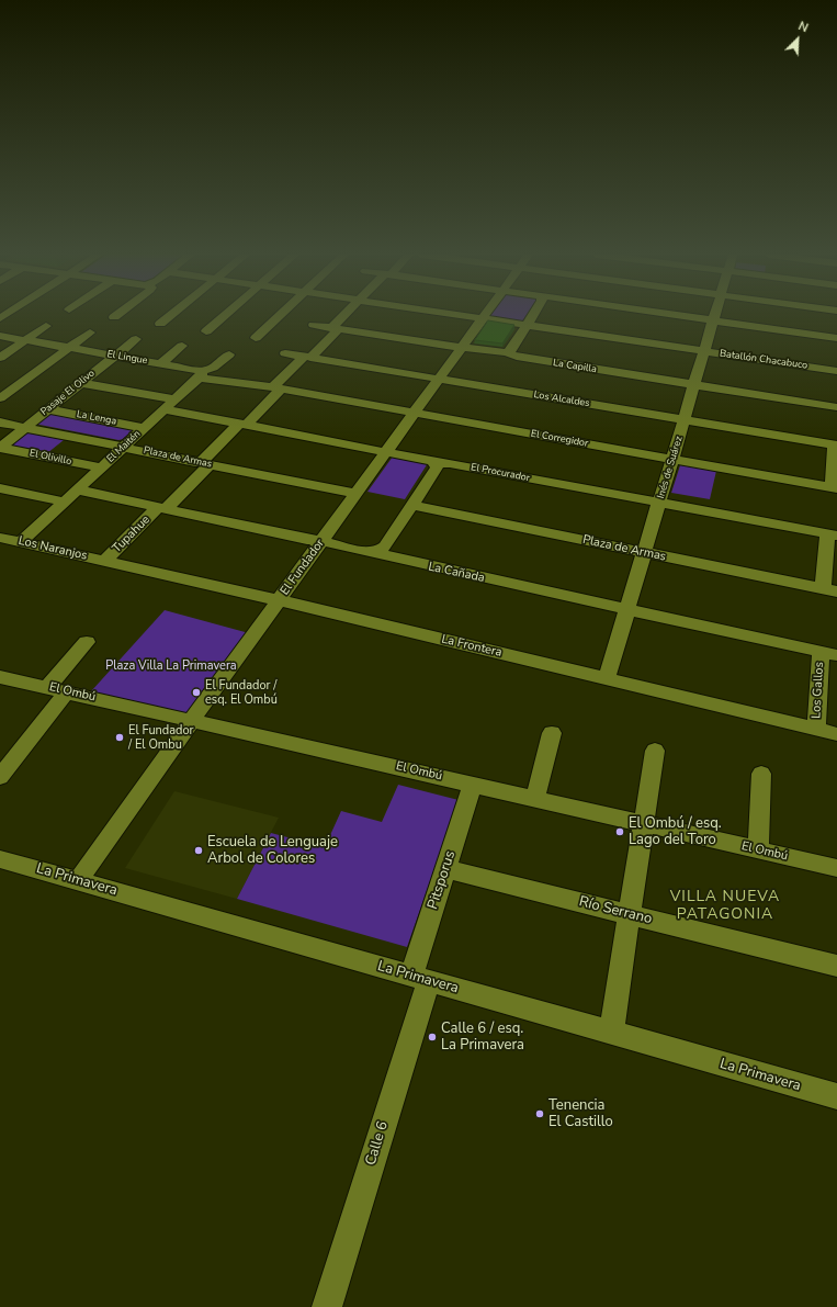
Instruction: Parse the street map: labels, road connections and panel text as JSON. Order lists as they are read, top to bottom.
{
  "streets": {
    "street": [
      "El Lingue",
      "Batallón Chacabuco",
      "La Capilla",
      "Pasaje El Olivo",
      "Los Alcaldes",
      "La Lenga",
      "El Corregidor",
      "El Maitén",
      "El Olivillo",
      "Plaza de Armas",
      "Inés de Suárez",
      "El Procurador",
      "Tupahue",
      "Los Naranjos",
      "El Fundador",
      "La Cañada",
      "La Frontera",
      "Los Gallos",
      "El Ombú",
      "La Primavera",
      "Pitsporus",
      "Río Serrano",
      "Calle 6"
    ]
  },
  "crossings": [
    ["El Lingue", "Pasaje El Olivo"],
    ["El Lingue", "El Corregidor"],
    ["El Lingue", "El Maitén"],
    ["El Lingue", "Tupahue"],
    ["Batallón Chacabuco", "Inés de Suárez"],
    ["Batallón Chacabuco", "El Fundador"],
    ["La Capilla", "Inés de Suárez"],
    ["La Capilla", "Tupahue"],
    ["La Capilla", "El Fundador"],
    ["Pasaje El Olivo", "La Lenga"],
    ["Pasaje El Olivo", "El Olivillo"],
    ["Pasaje El Olivo", "Plaza de Armas"],
    ["Los Alcaldes", "Inés de Suárez"],
    ["Los Alcaldes", "Tupahue"],
    ["Los Alcaldes", "El Fundador"],
    ["La Lenga", "El Maitén"],
    ["El Corregidor", "Inés de Suárez"],
    ["El Corregidor", "Tupahue"],
    ["El Corregidor", "El Fundador"],
    ["El Maitén", "El Olivillo"],
    ["El Maitén", "Plaza de Armas"],
    ["El Maitén", "El Procurador"],
    ["El Maitén", "Los Naranjos"],
    ["El Maitén", "La Cañada"],
    ["Plaza de Armas", "Inés de Suárez"],
    ["Plaza de Armas", "Tupahue"],
    ["Plaza de Armas", "El Fundador"],
    ["Inés de Suárez", "El Procurador"],
    ["Inés de Suárez", "La Cañada"],
    ["Inés de Suárez", "La Frontera"],
    ["El Procurador", "Tupahue"],
    ["El Procurador", "El Fundador"],
    ["Tupahue", "Los Naranjos"],
    ["Tupahue", "La Cañada"],
    ["Tupahue", "La Frontera"],
    ["Los Naranjos", "La Frontera"],
    ["El Fundador", "La Cañada"],
    ["El Fundador", "La Frontera"],
    ["El Fundador", "El Ombú"],
    ["El Fundador", "La Primavera"],
    ["La Cañada", "Los Gallos"],
    ["La Frontera", "Los Gallos"],
    ["El Ombú", "Pitsporus"],
    ["La Primavera", "Pitsporus"],
    ["La Primavera", "Calle 6"],
    ["Pitsporus", "Río Serrano"],
    ["Pitsporus", "Calle 6"]
  ],
  "districts": ["VILLA NUEVA PATAGONIA"],
  "parks": ["Plaza Villa La Primavera"],
  "places": [
    "El Fundador / esq. El Ombú",
    "El Fundador / El Ombu",
    "El Ombú / esq. Lago del Toro",
    "Escuela de Lenguaje Arbol de Colores",
    "Calle 6 / esq. La Primavera",
    "Tenencia El Castillo"
  ],
  "north": "top right"
}
